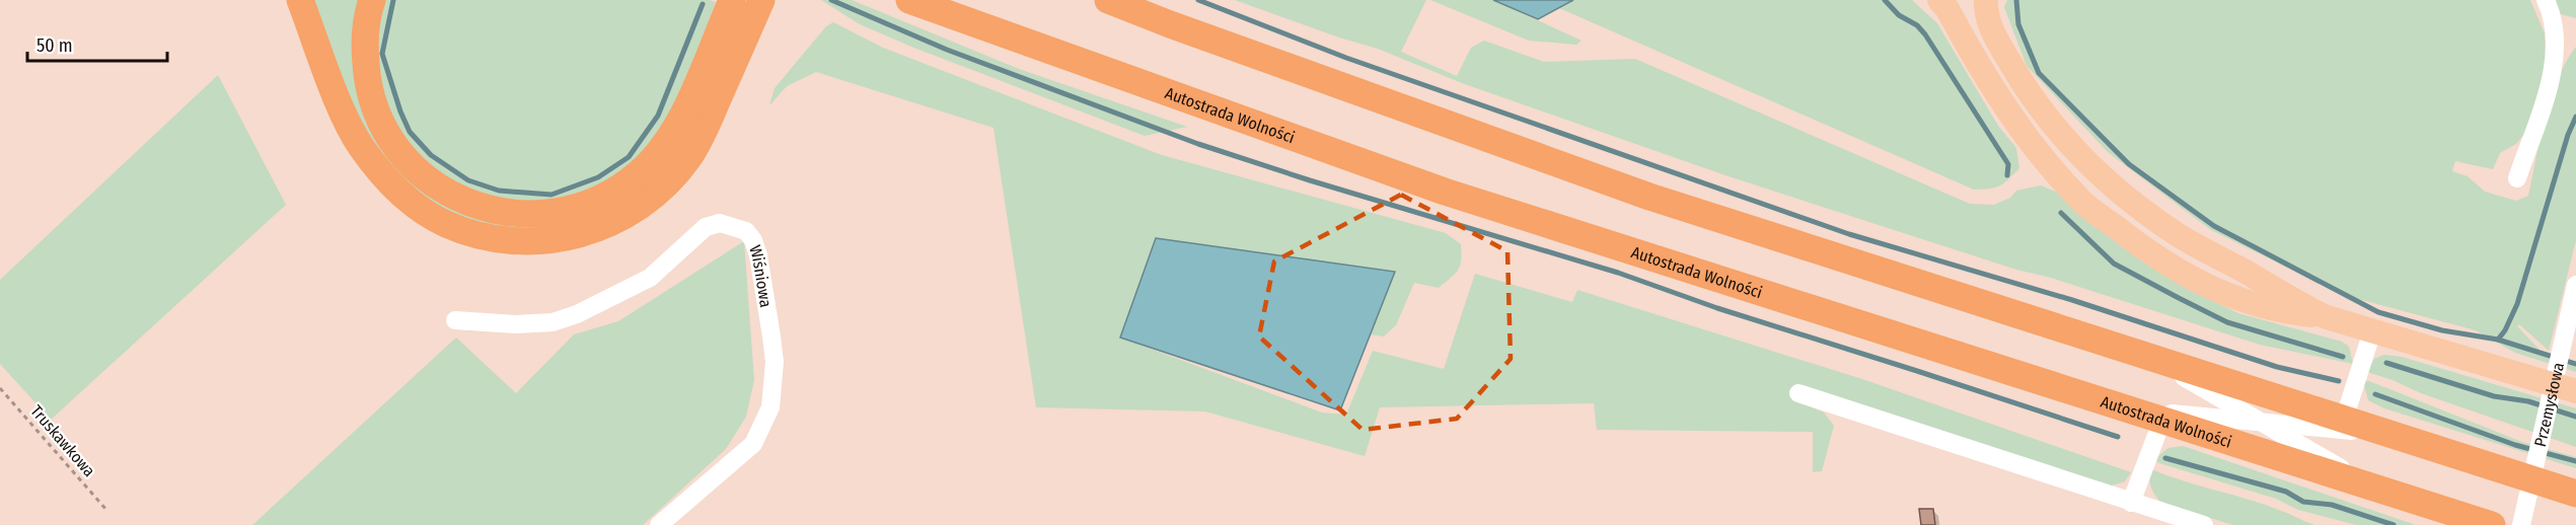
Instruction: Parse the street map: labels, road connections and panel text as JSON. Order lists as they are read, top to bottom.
{
  "streets": {
    "highway": ["Autostrada Wolności"],
    "street": ["Wiśniowa", "Przemysłowa"],
    "path": ["Truskawkowa"]
  },
  "scale_bar": "50 m"
}
